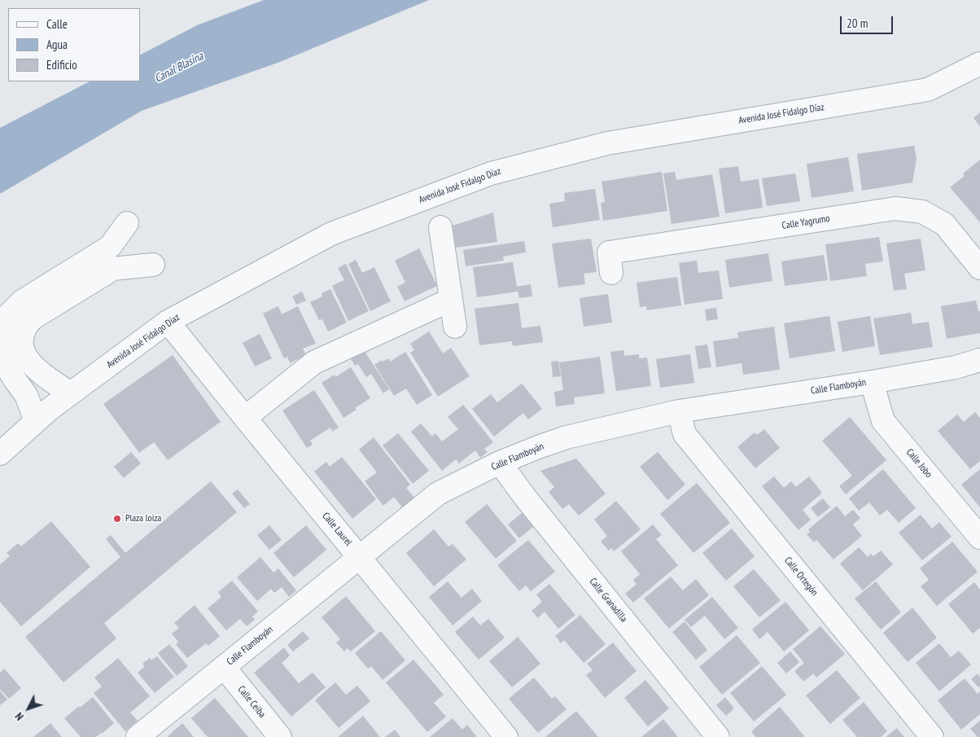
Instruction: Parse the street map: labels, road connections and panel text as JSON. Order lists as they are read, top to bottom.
{
  "streets": {
    "street": [
      "Avenida José Fidalgo Díaz",
      "Calle Yagrumo",
      "Calle Flamboyán",
      "Calle Jobo",
      "Calle Laurel",
      "Calle Ortegón",
      "Calle Granadilla",
      "Calle Ceiba"
    ]
  },
  "crossings": [
    ["Avenida José Fidalgo Díaz", "Calle Laurel"],
    ["Calle Flamboyán", "Calle Jobo"],
    ["Calle Flamboyán", "Calle Laurel"],
    ["Calle Flamboyán", "Calle Ortegón"],
    ["Calle Flamboyán", "Calle Granadilla"],
    ["Calle Flamboyán", "Calle Ceiba"]
  ],
  "water": ["Canal Blasina"],
  "places": ["Plaza loiza"],
  "legend": ["Calle", "Agua", "Edificio"],
  "scale_bar": "20 m",
  "north": "bottom left"
}
